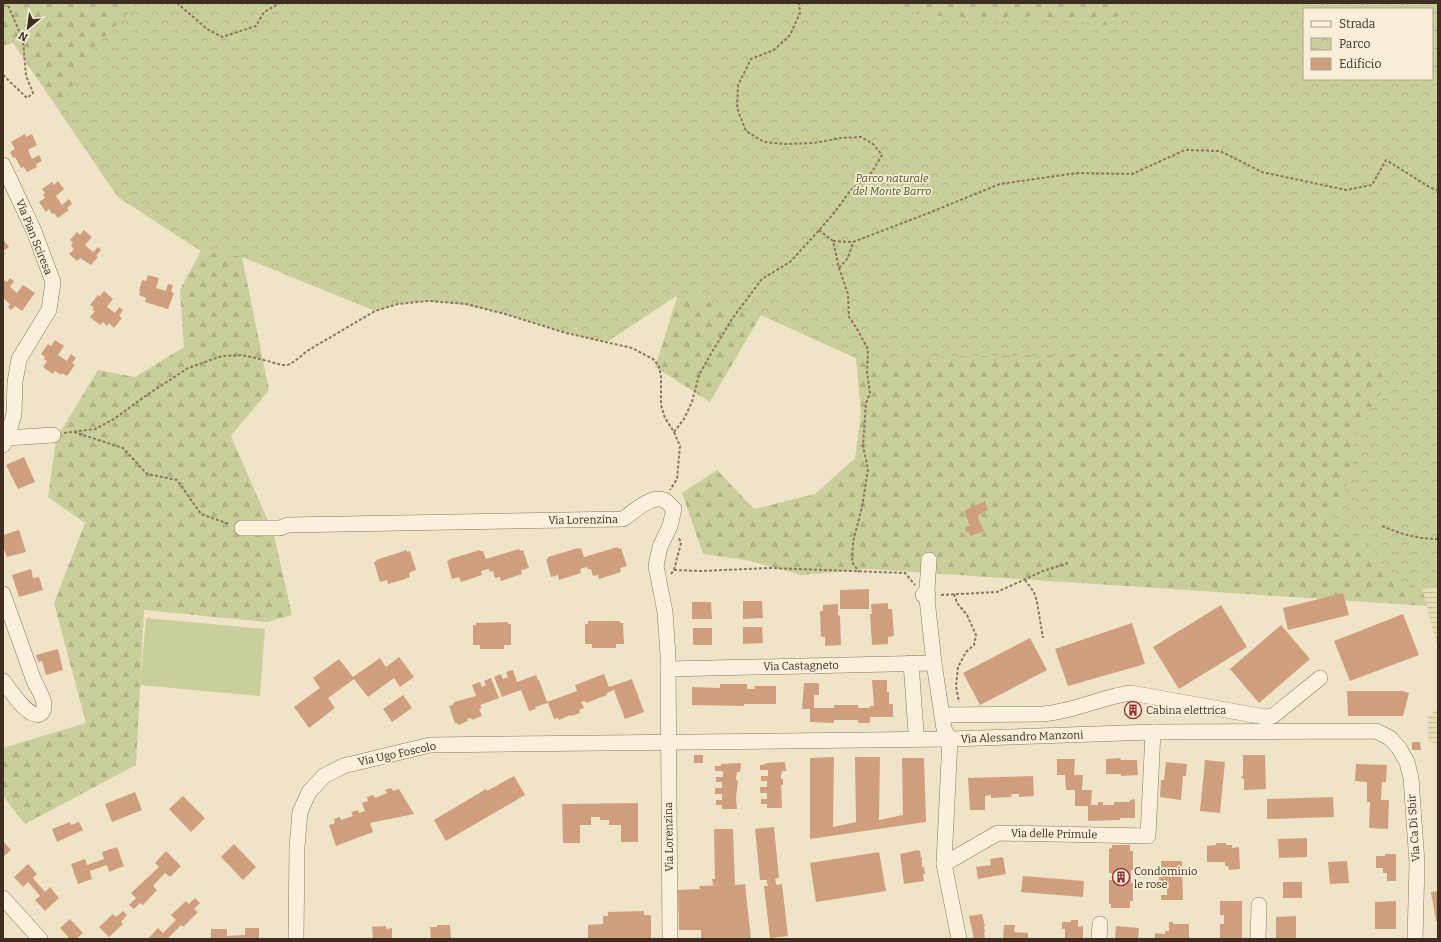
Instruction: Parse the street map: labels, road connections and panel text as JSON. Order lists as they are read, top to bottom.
{
  "streets": {
    "street": [
      "Via Pian Sciresa",
      "Via Lorenzina",
      "Via Castagneto",
      "Via Alessandro Manzoni",
      "Via Ugo Foscolo",
      "Via Ca Di Sbir",
      "Via delle Primule"
    ]
  },
  "crossings": [
    ["Via Lorenzina", "Via Castagneto"],
    ["Via Lorenzina", "Via Alessandro Manzoni"],
    ["Via Lorenzina", "Via Ugo Foscolo"],
    ["Via Alessandro Manzoni", "Via Ugo Foscolo"],
    ["Via Alessandro Manzoni", "Via Ca Di Sbir"],
    ["Via Alessandro Manzoni", "Via delle Primule"]
  ],
  "parks": ["Parco naturale del Monte Barro"],
  "places": {
    "building": ["Cabina elettrica", "Condominio le rose"]
  },
  "legend": ["Strada", "Parco", "Edificio"],
  "north": "bottom left"
}
